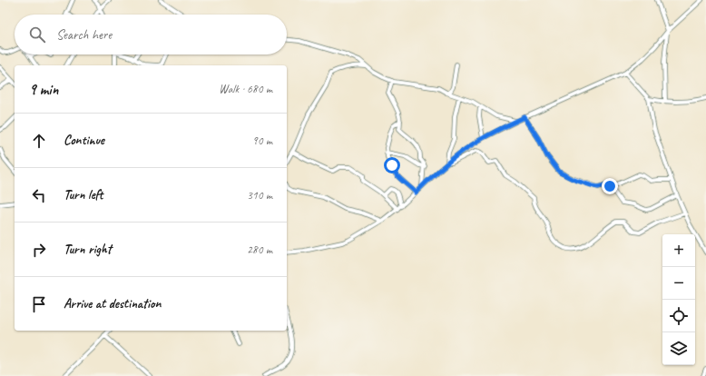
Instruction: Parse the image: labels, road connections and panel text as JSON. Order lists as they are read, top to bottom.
{
  "page": {
    "search": "Search here",
    "heading": ["9 min", "Walk · 680 m"],
    "list": [
      ["Continue", "90 m"],
      ["Turn left", "310 m"],
      ["Turn right", "280 m"],
      "Arrive at destination"
    ],
    "map_buttons": ["+", "−"]
  }
}
